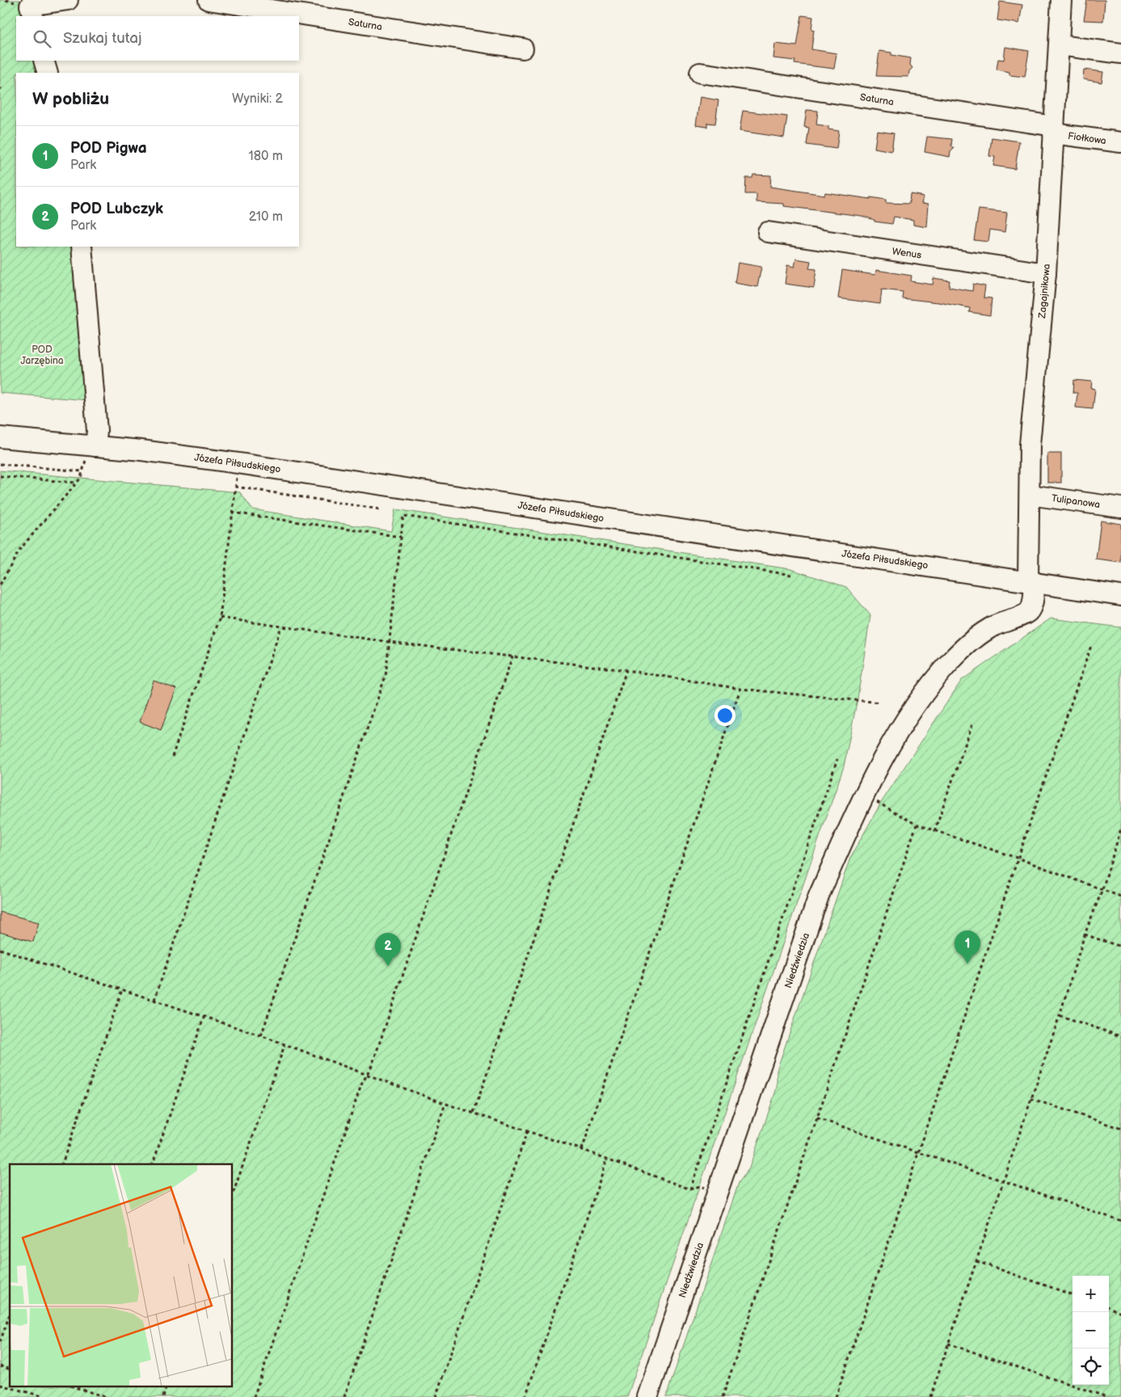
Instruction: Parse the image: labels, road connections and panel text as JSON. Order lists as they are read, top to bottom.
{
  "streets": {
    "street": [
      "Saturna",
      "Fiołkowa",
      "Wenus",
      "Zagajnikowa",
      "Józefa Piłsudskiego",
      "Tulipanowa",
      "Niedźwiedzia"
    ]
  },
  "crossings": [
    ["Saturna", "Fiołkowa"],
    ["Saturna", "Zagajnikowa"],
    ["Fiołkowa", "Zagajnikowa"],
    ["Wenus", "Zagajnikowa"],
    ["Zagajnikowa", "Józefa Piłsudskiego"],
    ["Zagajnikowa", "Tulipanowa"],
    ["Zagajnikowa", "Niedźwiedzia"],
    ["Józefa Piłsudskiego", "Niedźwiedzia"]
  ],
  "parks": ["POD Jarzębina"],
  "page": {
    "search": "Szukaj tutaj",
    "heading": ["W pobliżu", "Wyniki: 2"],
    "list": [
      {
        "mark": "1",
        "name": "POD Pigwa",
        "note": "Park",
        "value": "180 m"
      },
      {
        "mark": "2",
        "name": "POD Lubczyk",
        "note": "Park",
        "value": "210 m"
      }
    ],
    "pins": ["1", "2"],
    "map_buttons": ["+", "−"]
  }
}
